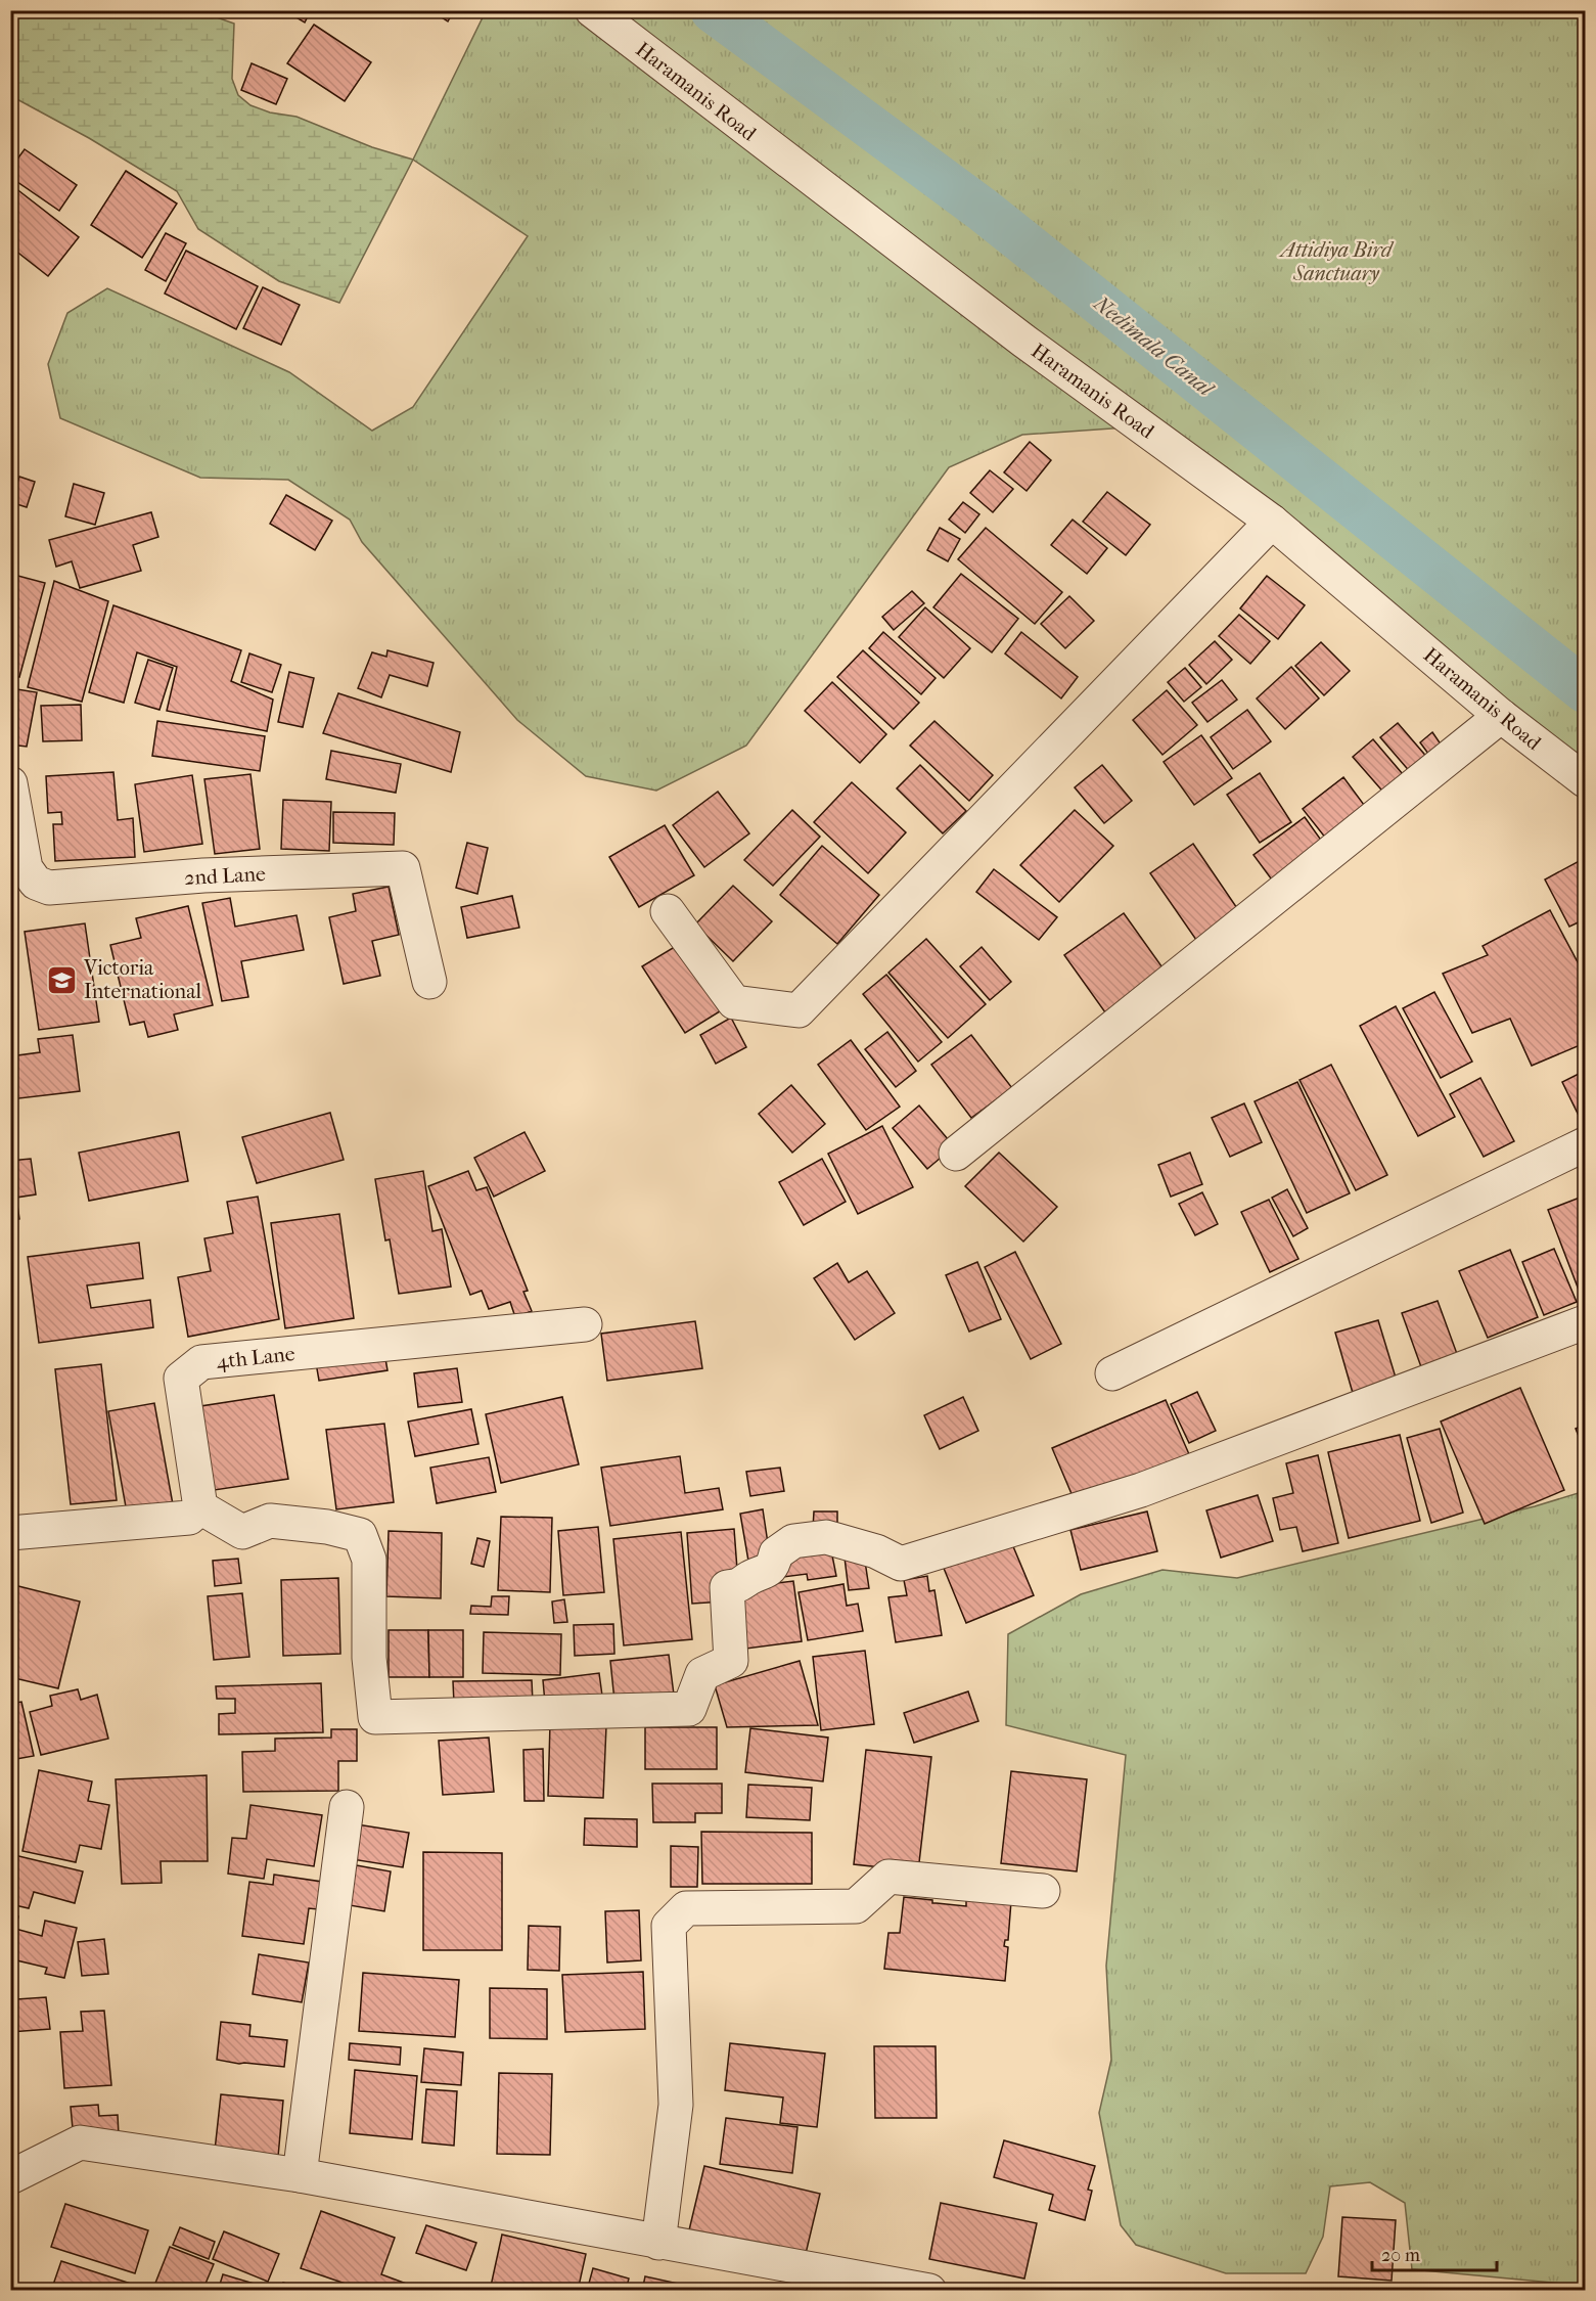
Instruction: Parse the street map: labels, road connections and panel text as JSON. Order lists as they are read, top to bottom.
{
  "streets": {
    "street": ["Haramanis Road", "2nd Lane", "4th Lane"]
  },
  "water": ["Nedimala Canal"],
  "parks": ["Attidiya Bird Sanctuary"],
  "places": {
    "school or university": ["Victoria International"]
  },
  "scale_bar": "20 m"
}
